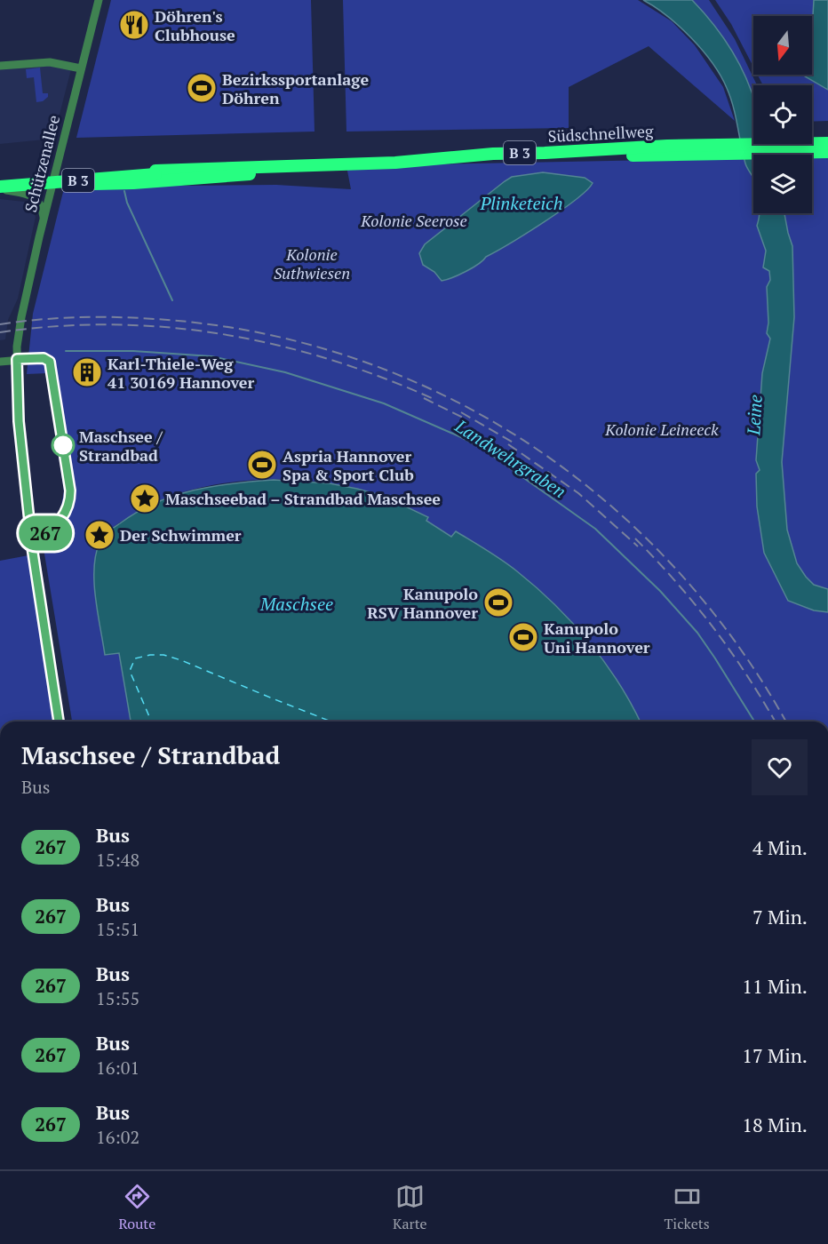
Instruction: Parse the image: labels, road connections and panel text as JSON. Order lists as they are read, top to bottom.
{
  "streets": {
    "highway": ["Südschnellweg", "B 3"],
    "street": ["Schützenallee"]
  },
  "crossings": [
    ["Südschnellweg", "B 3"]
  ],
  "water": [
    "Plinketeich",
    "Leine",
    "Landwehrgraben",
    "Maschsee"
  ],
  "parks": ["Kolonie Seerose", "Kolonie Suthwiesen", "Kolonie Leineeck"],
  "places": {
    "restaurant": ["Döhren's Clubhouse"],
    "sports": [
      "Bezirkssportanlage Döhren",
      "Aspria Hannover Spa & Sport Club",
      "Kanupolo RSV Hannover",
      "Kanupolo Uni Hannover"
    ],
    "building": ["Karl-Thiele-Weg 41 30169 Hannover"],
    "other": ["Maschsee / Strandbad"],
    "place": ["Maschseebad – Strandbad Maschsee", "Der Schwimmer"]
  },
  "lines": ["bus line 267"],
  "north": "bottom",
  "page": {
    "on_map": "267",
    "heading": ["Maschsee / Strandbad", "Bus"],
    "list": [
      {
        "mark": "267",
        "name": "Bus",
        "note": "15:48",
        "value": "4 Min."
      },
      {
        "mark": "267",
        "name": "Bus",
        "note": "15:51",
        "value": "7 Min."
      },
      {
        "mark": "267",
        "name": "Bus",
        "note": "15:55",
        "value": "11 Min."
      },
      {
        "mark": "267",
        "name": "Bus",
        "note": "16:01",
        "value": "17 Min."
      },
      {
        "mark": "267",
        "name": "Bus",
        "note": "16:02",
        "value": "18 Min."
      }
    ],
    "tabs": ["Route", "Karte", "Tickets"]
  }
}
